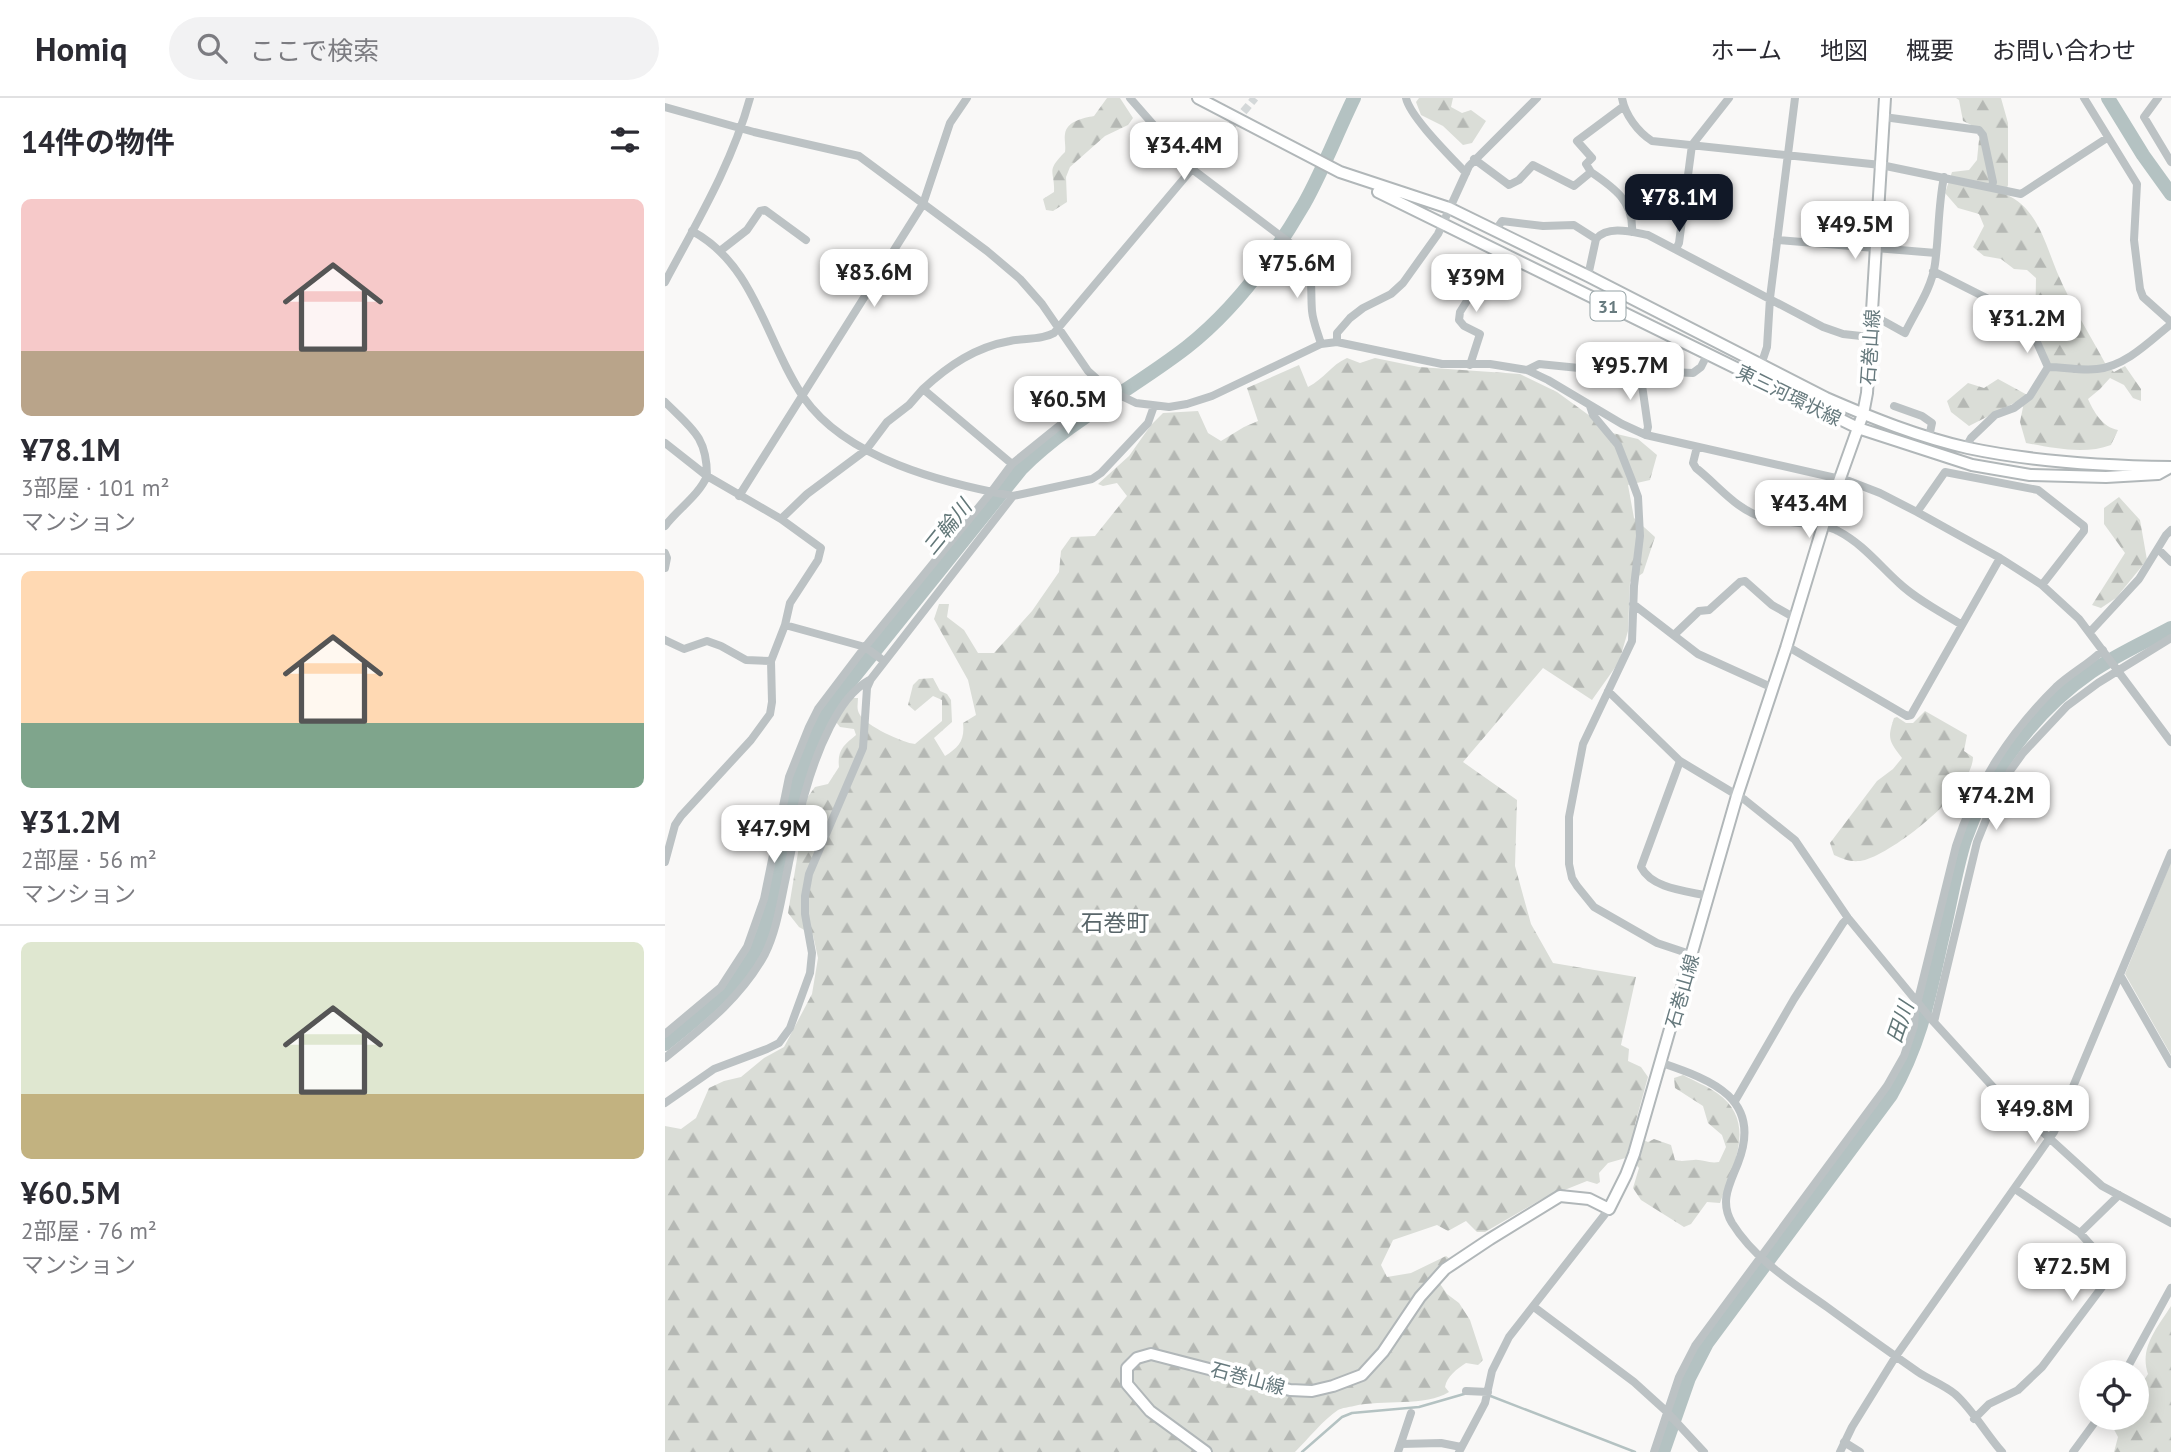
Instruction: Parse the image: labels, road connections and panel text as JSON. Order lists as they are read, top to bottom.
{
  "streets": {
    "main road": ["31", "石巻山線", "東三河環状線"]
  },
  "crossings": [
    ["石巻山線", "東三河環状線"]
  ],
  "districts": ["石巻町"],
  "water": ["三輪川", "田川"],
  "page": {
    "header": "Homiq",
    "search": "ここで検索",
    "nav": [
      "ホーム",
      "地図",
      "概要",
      "お問い合わせ"
    ],
    "heading": "14件の物件",
    "price": [
      "¥34.4M",
      "¥78.1M",
      "¥49.5M",
      "¥75.6M",
      "¥83.6M",
      "¥39M",
      "¥31.2M",
      "¥95.7M",
      "¥60.5M",
      "¥43.4M",
      "¥74.2M",
      "¥47.9M",
      "¥49.8M",
      "¥72.5M"
    ],
    "list": [
      {
        "name": "¥78.1M",
        "note": "3部屋 · 101 m² · マンション"
      },
      {
        "name": "¥31.2M",
        "note": "2部屋 · 56 m² · マンション"
      },
      {
        "name": "¥60.5M",
        "note": "2部屋 · 76 m² · マンション"
      }
    ]
  }
}
